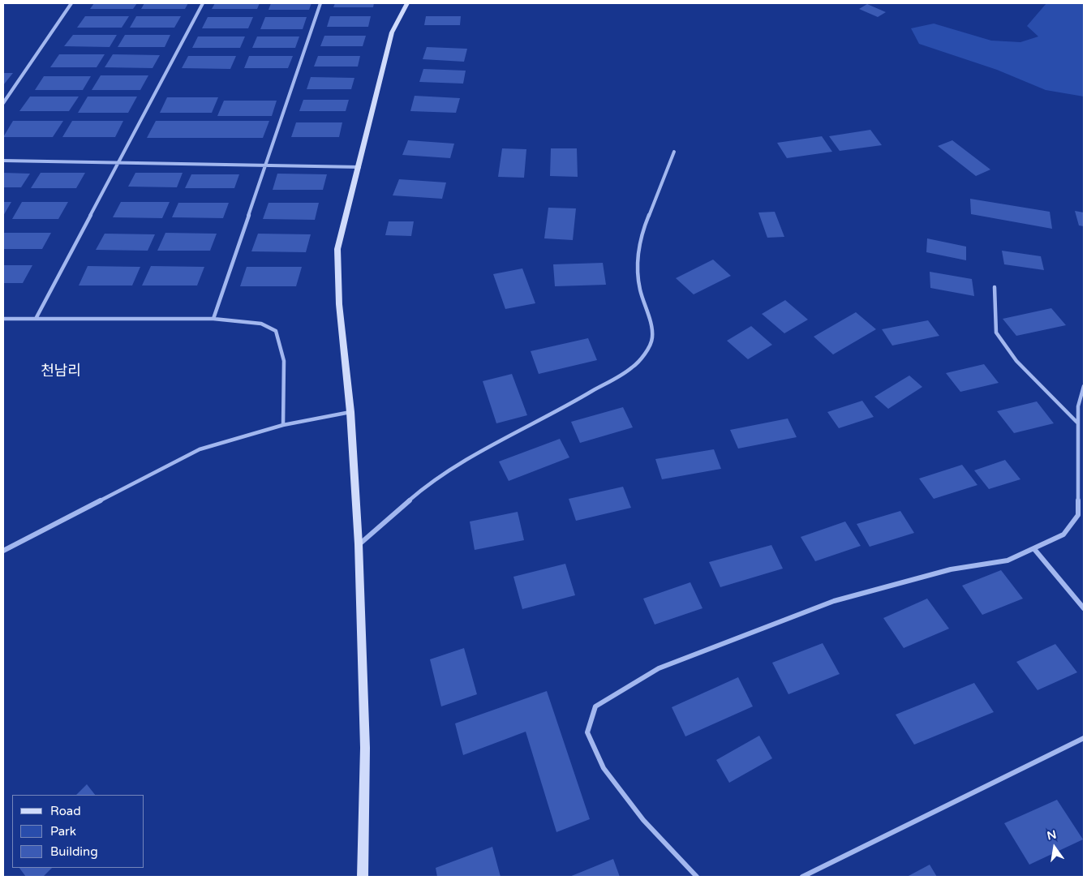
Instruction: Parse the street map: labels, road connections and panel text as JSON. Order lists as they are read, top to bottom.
{
  "districts": ["천남리"],
  "legend": ["Road", "Park", "Building"],
  "north": "top"
}
